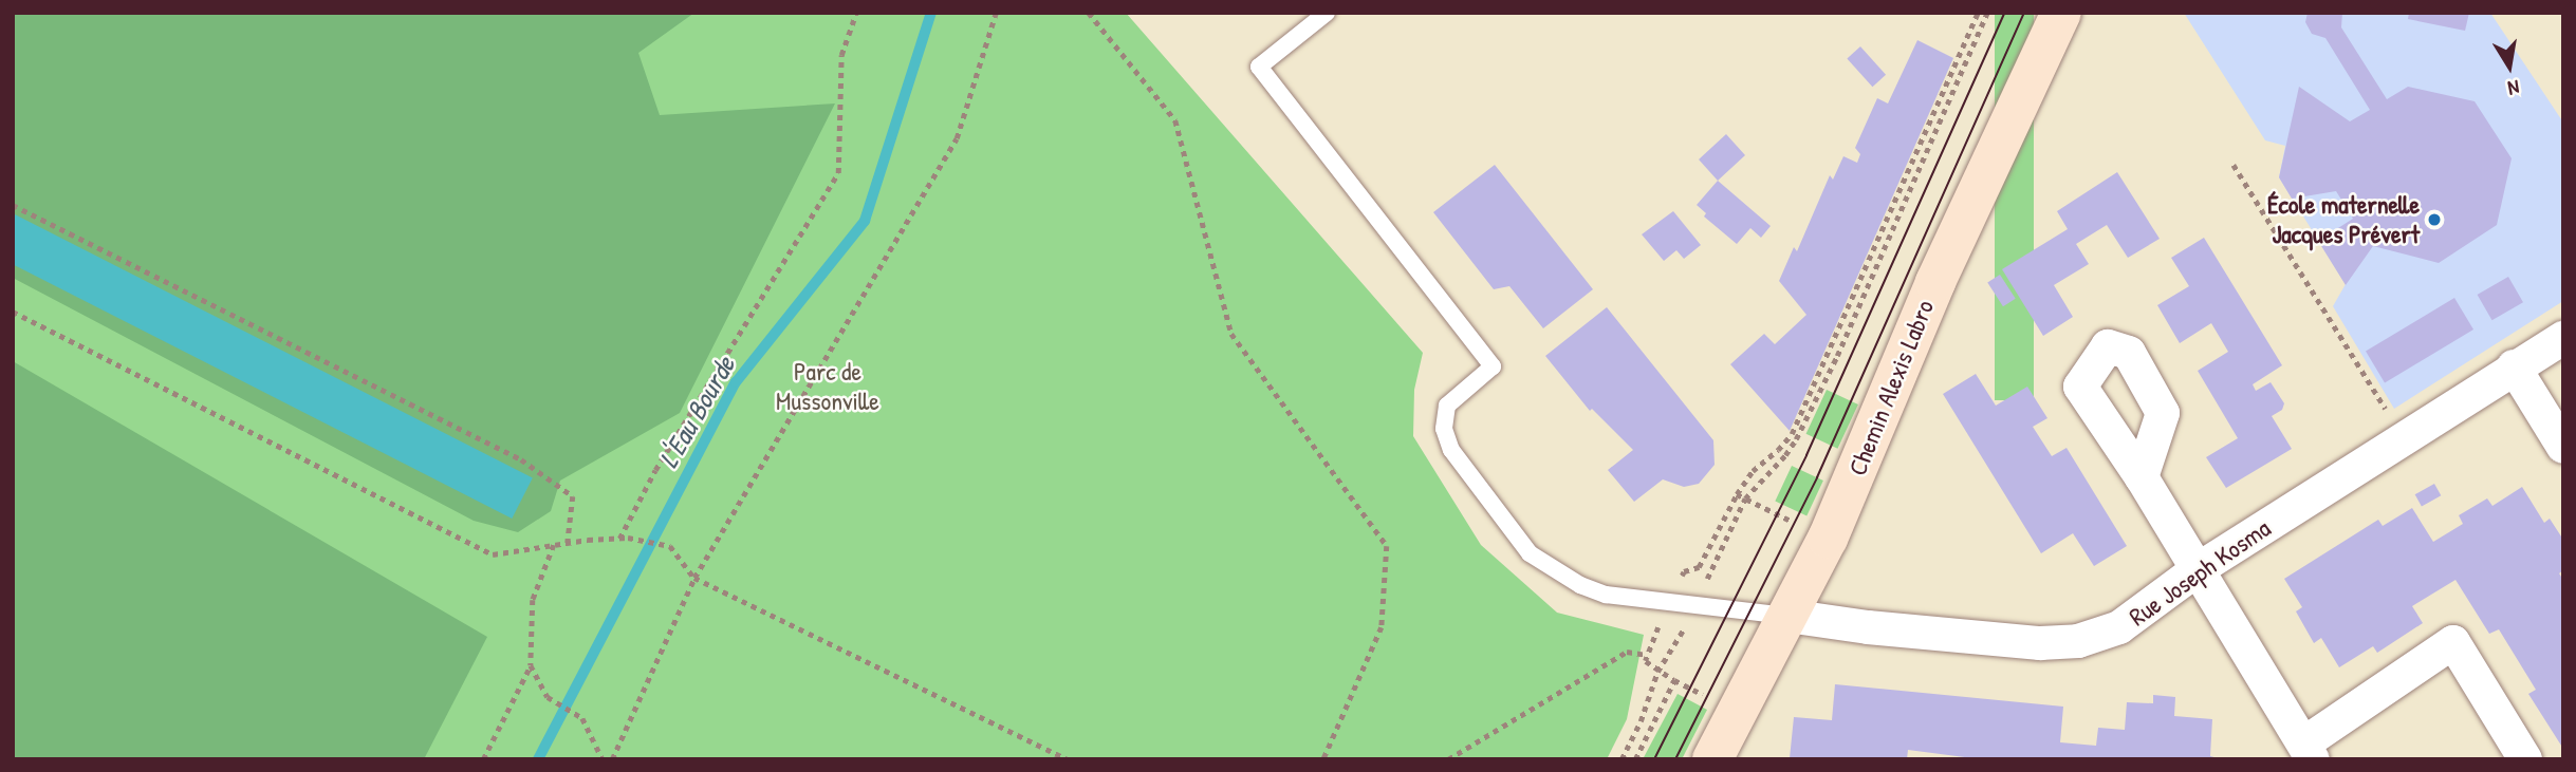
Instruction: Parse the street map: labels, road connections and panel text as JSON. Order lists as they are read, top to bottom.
{
  "streets": {
    "street": ["Chemin Alexis Labro", "Rue Joseph Kosma"]
  },
  "crossings": [
    ["Chemin Alexis Labro", "Rue Joseph Kosma"]
  ],
  "water": ["L'Eau Bourde"],
  "parks": ["Parc de Mussonville"],
  "places": ["École maternelle Jacques Prévert"],
  "north": "bottom"
}
